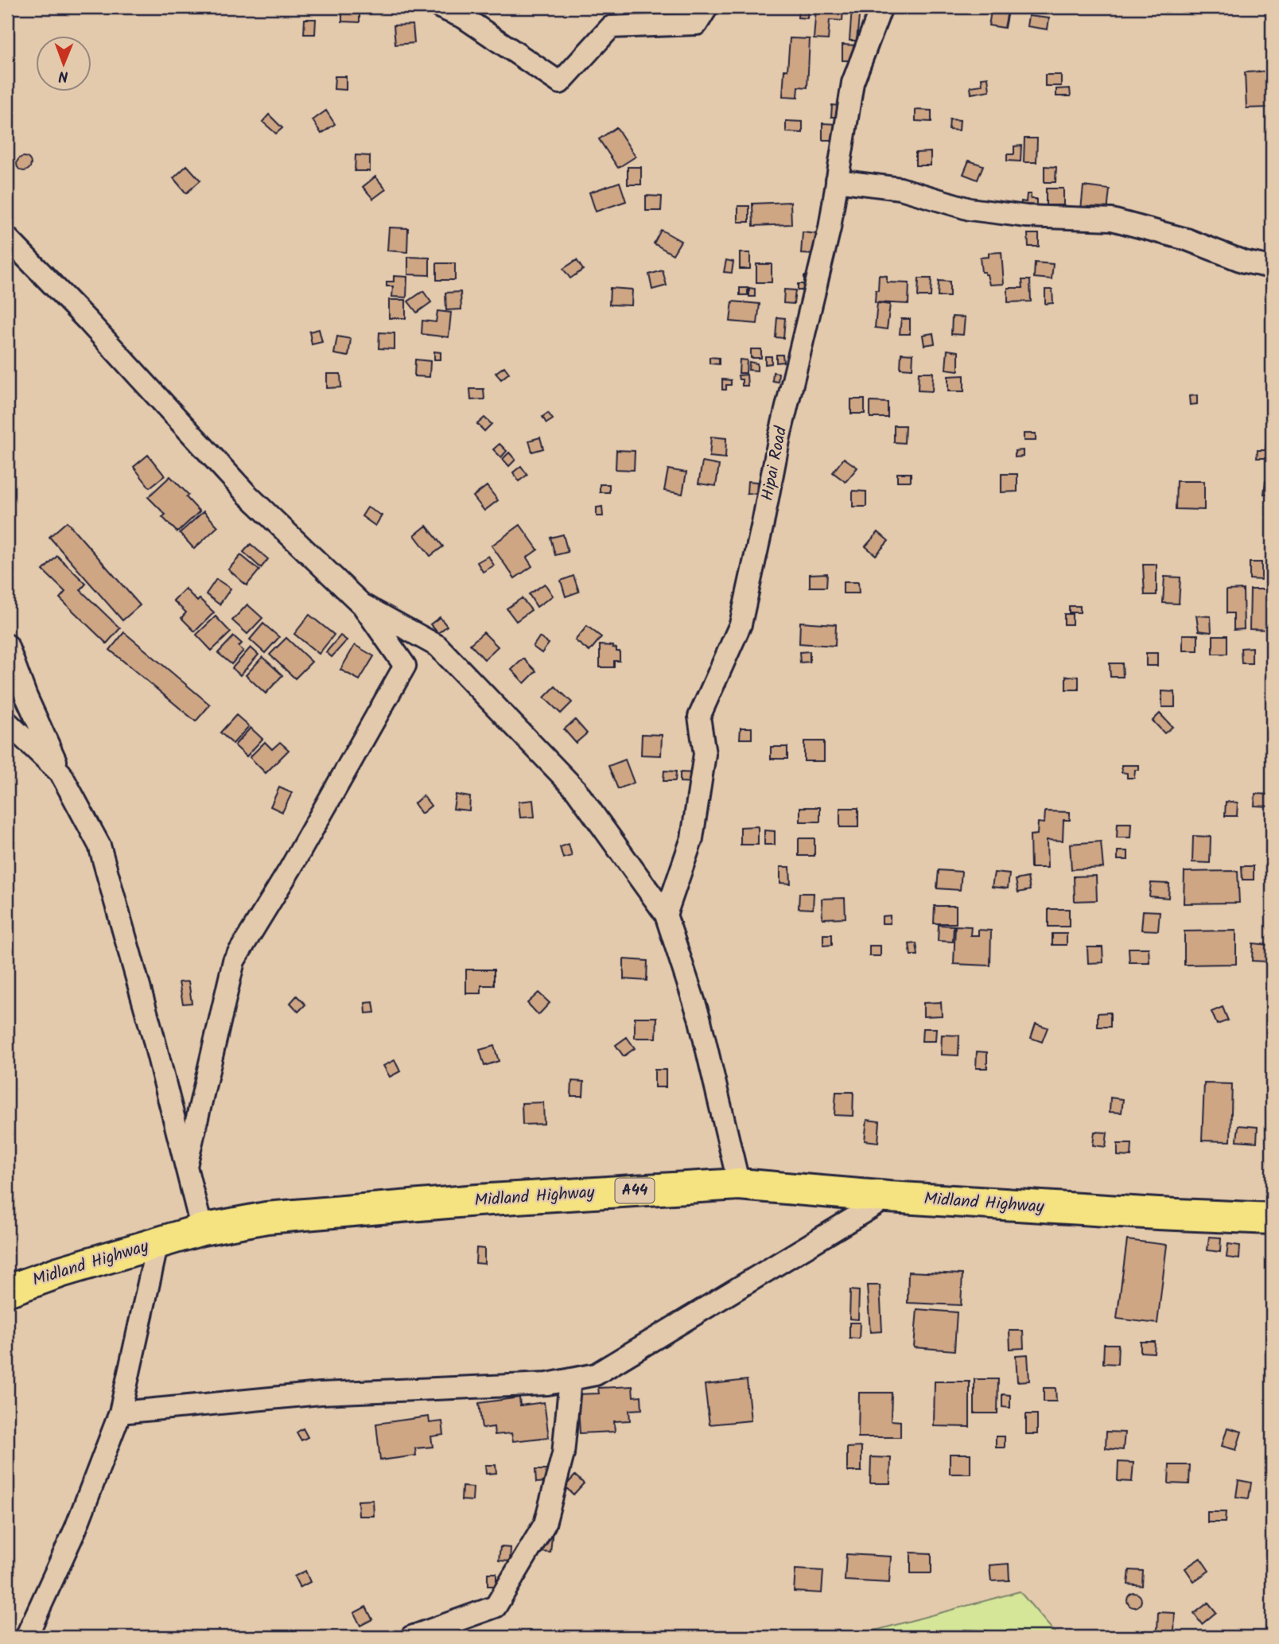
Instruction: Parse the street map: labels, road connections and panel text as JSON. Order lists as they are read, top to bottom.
{
  "streets": {
    "main road": ["A44", "Midland Highway"],
    "street": ["Hipai Road"]
  },
  "north": "bottom"
}
